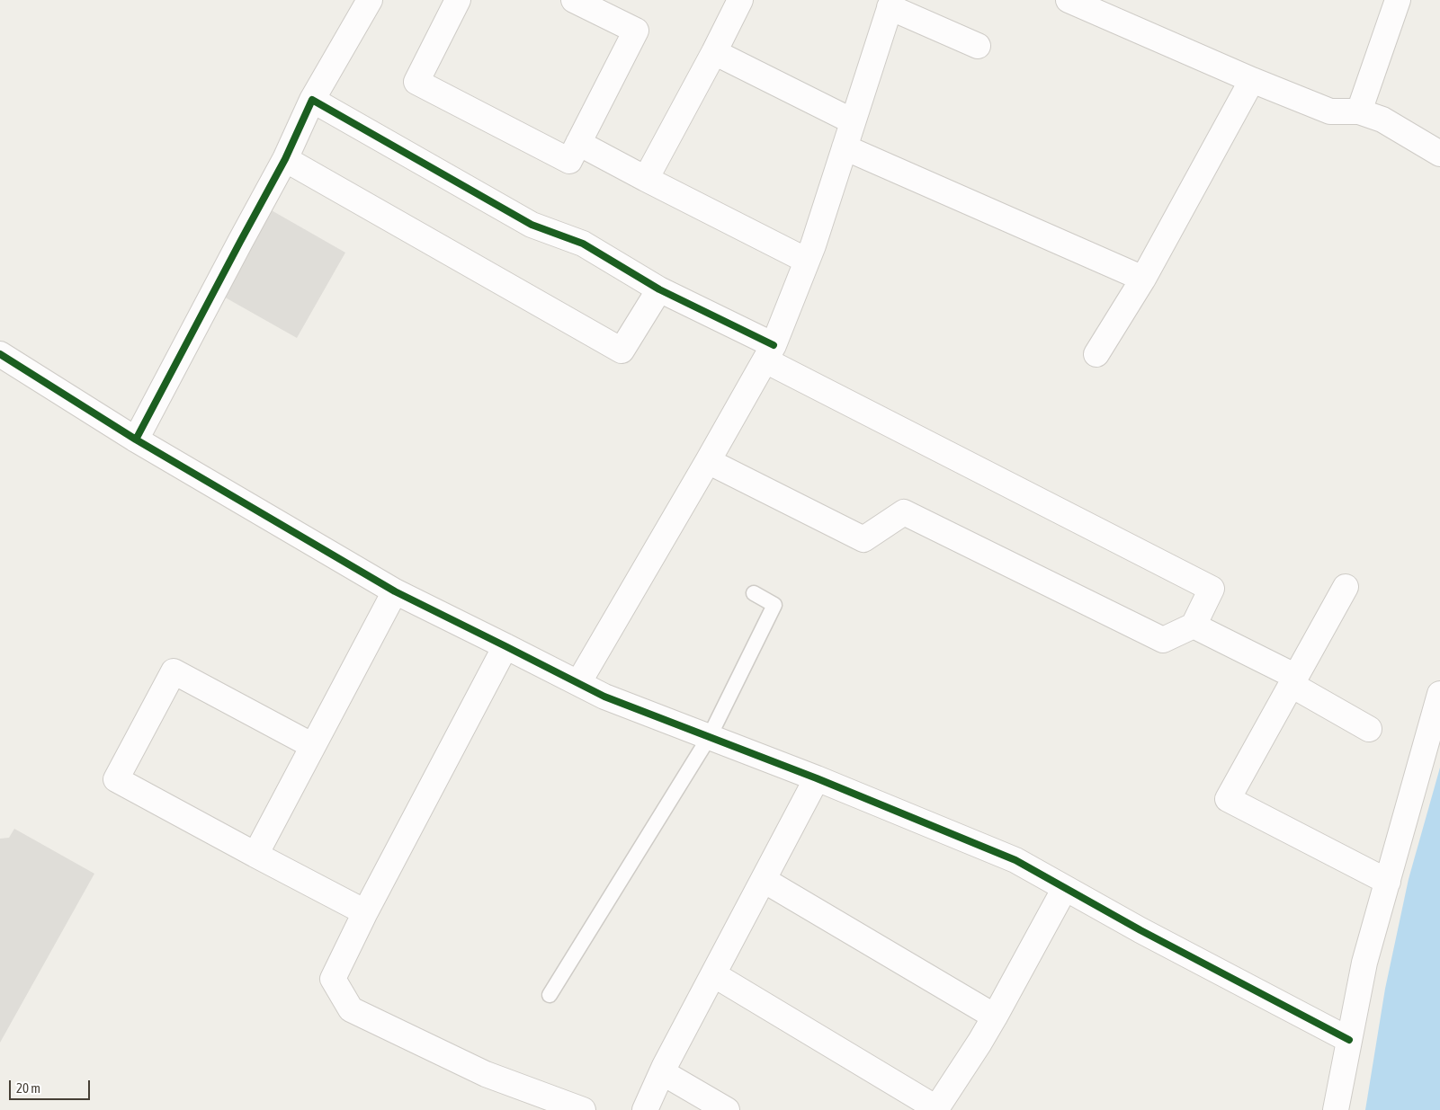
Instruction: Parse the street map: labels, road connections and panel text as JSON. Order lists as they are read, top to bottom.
{
  "scale_bar": "20 m"
}
